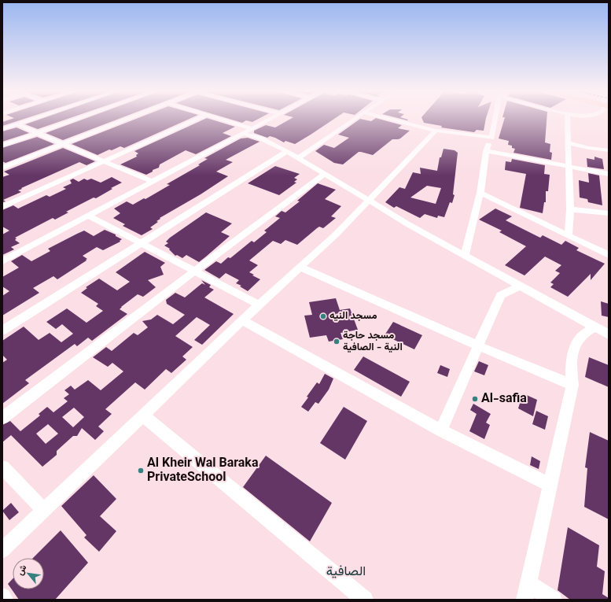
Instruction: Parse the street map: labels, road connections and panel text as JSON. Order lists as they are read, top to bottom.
{
  "districts": ["الصافية"],
  "places": [
    "مسجد النيه",
    "مسجد حاجة النية - الصافية",
    "Al-safia",
    "Al Kheir Wal Baraka PrivateSchool"
  ],
  "north": "top left"
}
